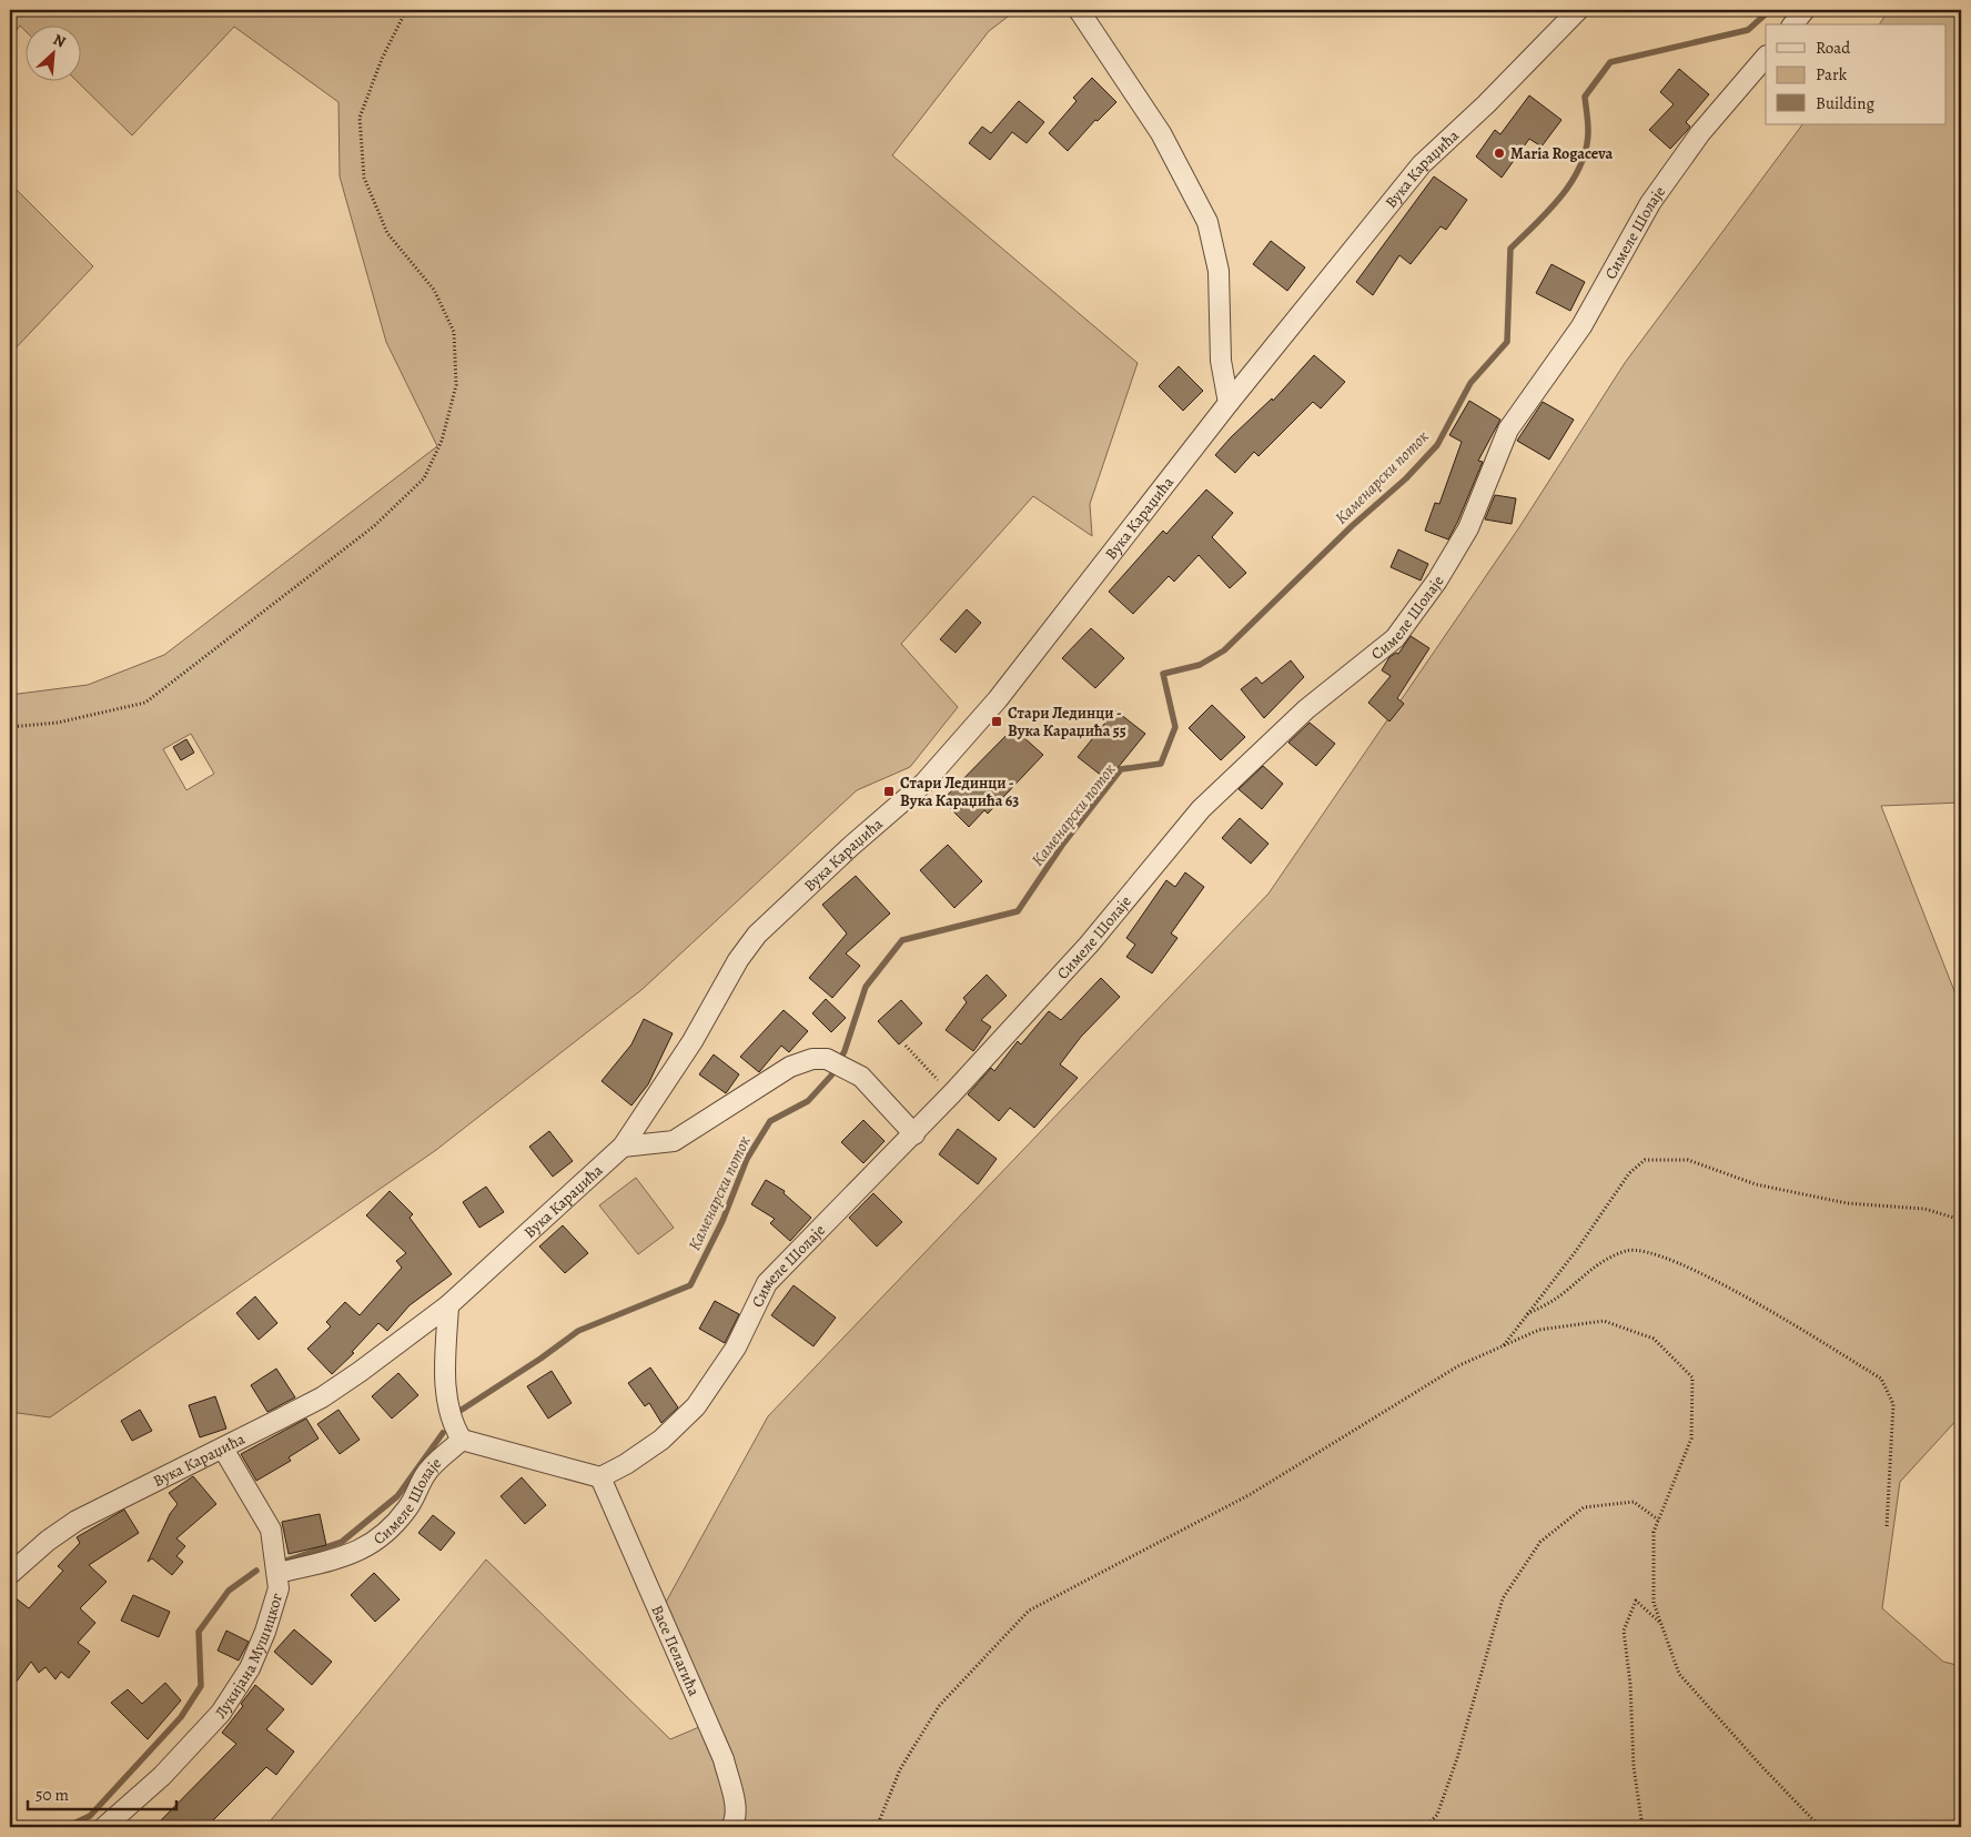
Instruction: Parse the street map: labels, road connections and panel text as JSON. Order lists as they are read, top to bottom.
{
  "streets": {
    "street": [
      "Вука Караџића",
      "Симеле Шолаје",
      "Васе Пелагића",
      "Лукијана Мушицког"
    ]
  },
  "crossings": [
    ["Вука Караџића", "Лукијана Мушицког"],
    ["Симеле Шолаје", "Васе Пелагића"],
    ["Симеле Шолаје", "Лукијана Мушицког"]
  ],
  "water": ["Каменарски поток"],
  "places": {
    "other": ["Maria Rogaceva"],
    "transit": ["Стари Лединци - Вука Караџића 55", "Стари Лединци - Вука Караџића 63"]
  },
  "legend": ["Road", "Park", "Building"],
  "scale_bar": "50 m",
  "north": "top right"
}
